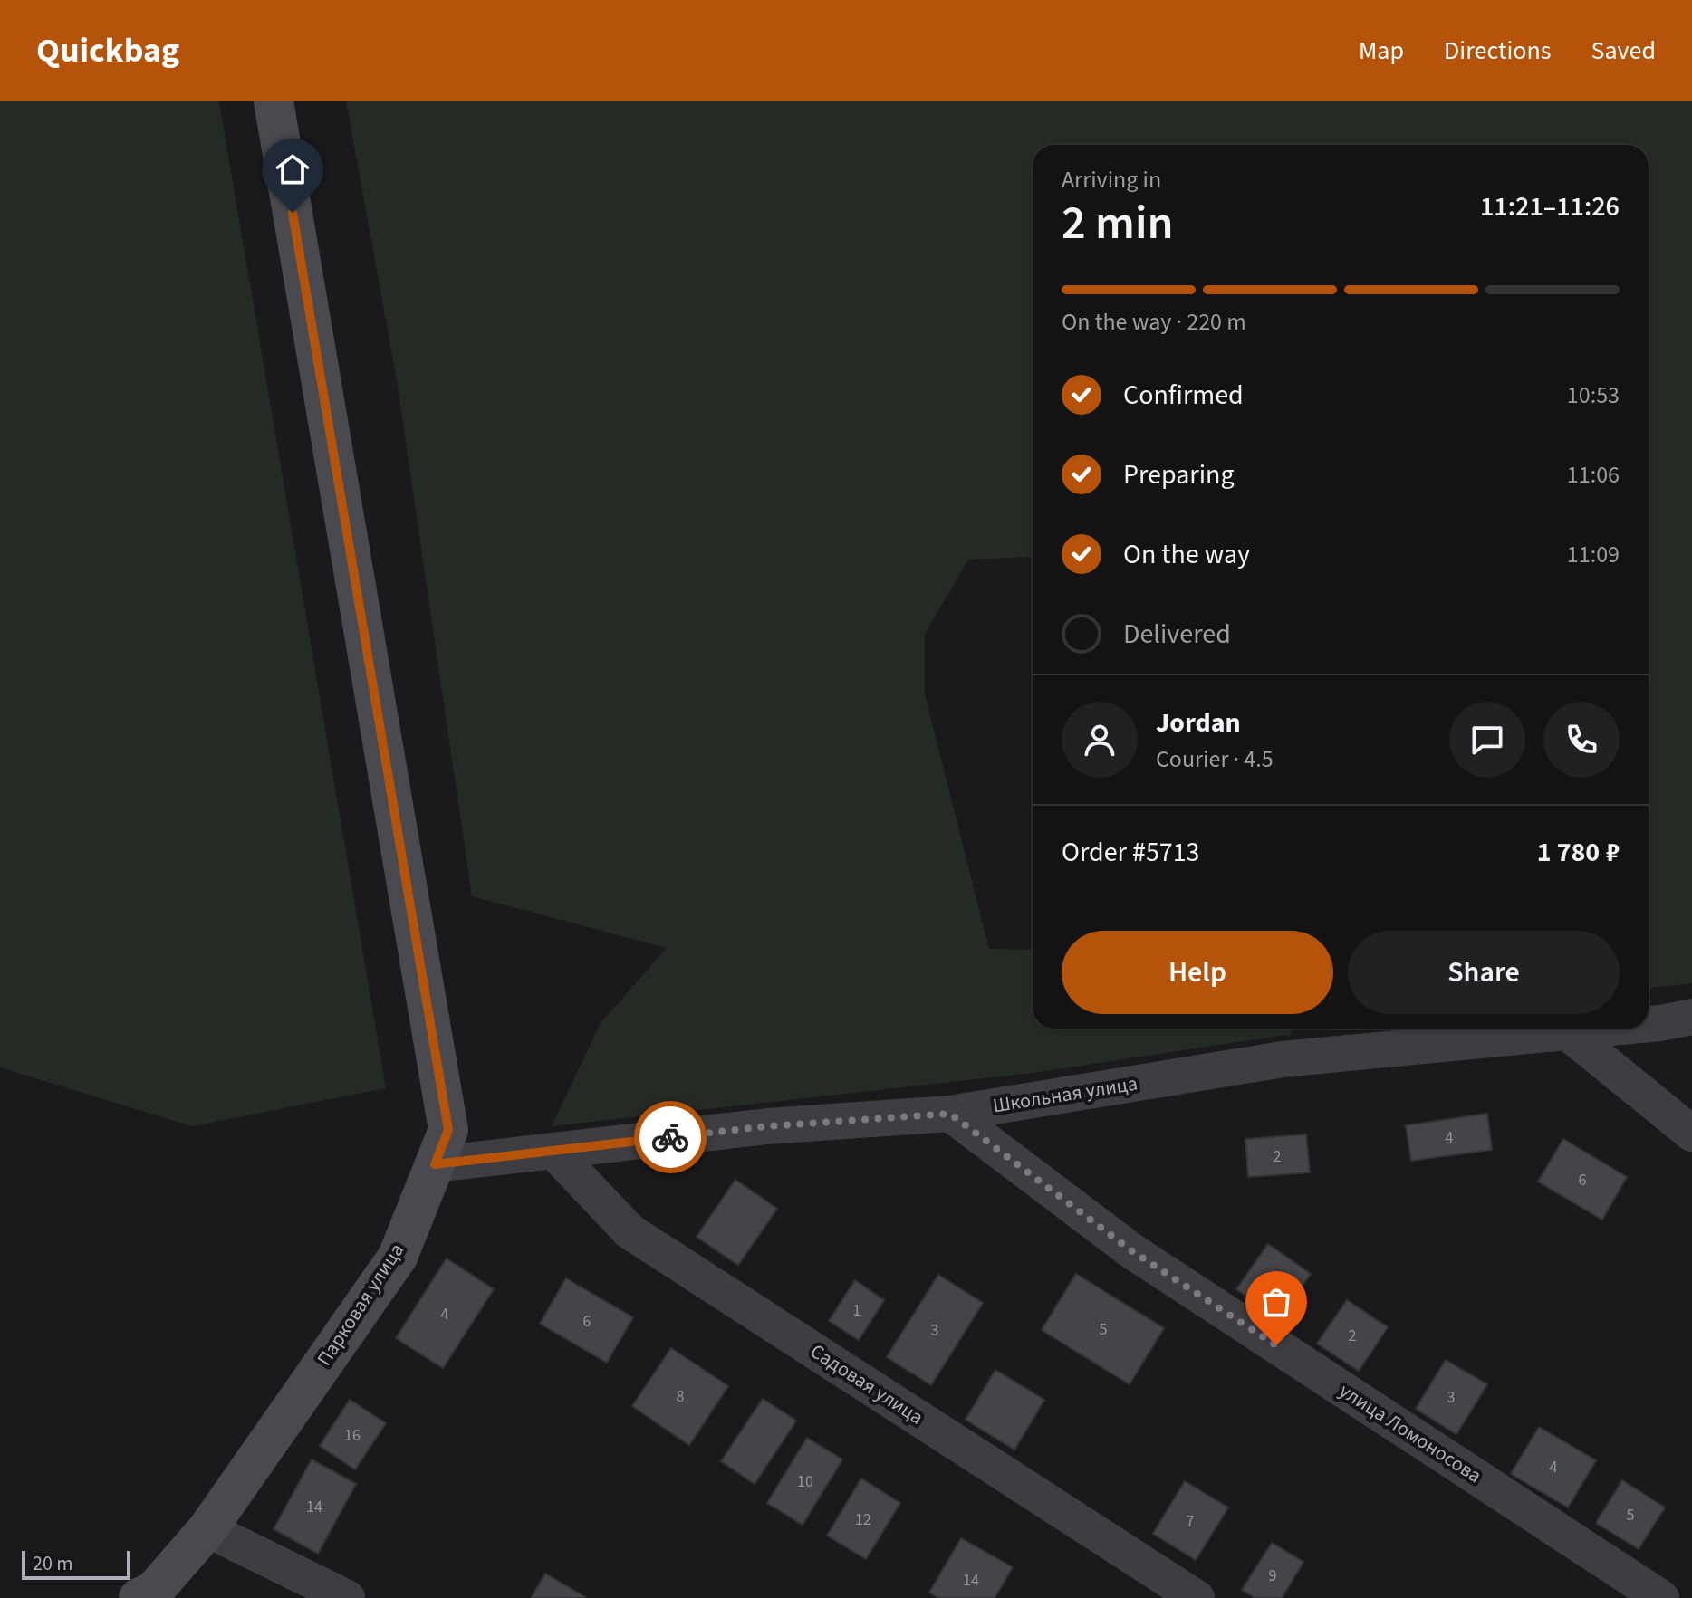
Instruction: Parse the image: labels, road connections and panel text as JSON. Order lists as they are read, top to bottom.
{
  "streets": {
    "street": [
      "Школьная улица",
      "Парковая улица",
      "Садовая улица",
      "улица Ломоносова"
    ]
  },
  "crossings": [
    ["Школьная улица", "Парковая улица"],
    ["Школьная улица", "Садовая улица"],
    ["Школьная улица", "улица Ломоносова"]
  ],
  "house_numbers": [
    "4",
    "2",
    "6",
    "1",
    "4",
    "6",
    "5",
    "3",
    "2",
    "8",
    "3",
    "16",
    "4",
    "10",
    "14",
    "5",
    "12",
    "7",
    "9",
    "14"
  ],
  "scale_bar": "20 m",
  "page": {
    "header": "Quickbag",
    "nav": ["Map", "Directions", "Saved"],
    "heading": ["2 min", "Arriving in", "11:21–11:26"],
    "panel": [
      "Jordan",
      "Courier · 4.5",
      "Order #5713",
      "1 780 ₽"
    ],
    "bar": "On the way · 220 m",
    "list": [
      ["Confirmed", "10:53"],
      ["Preparing", "11:06"],
      ["On the way", "11:09"],
      "Delivered"
    ],
    "buttons": ["Help", "Share"],
    "scale": "20 m"
  }
}
